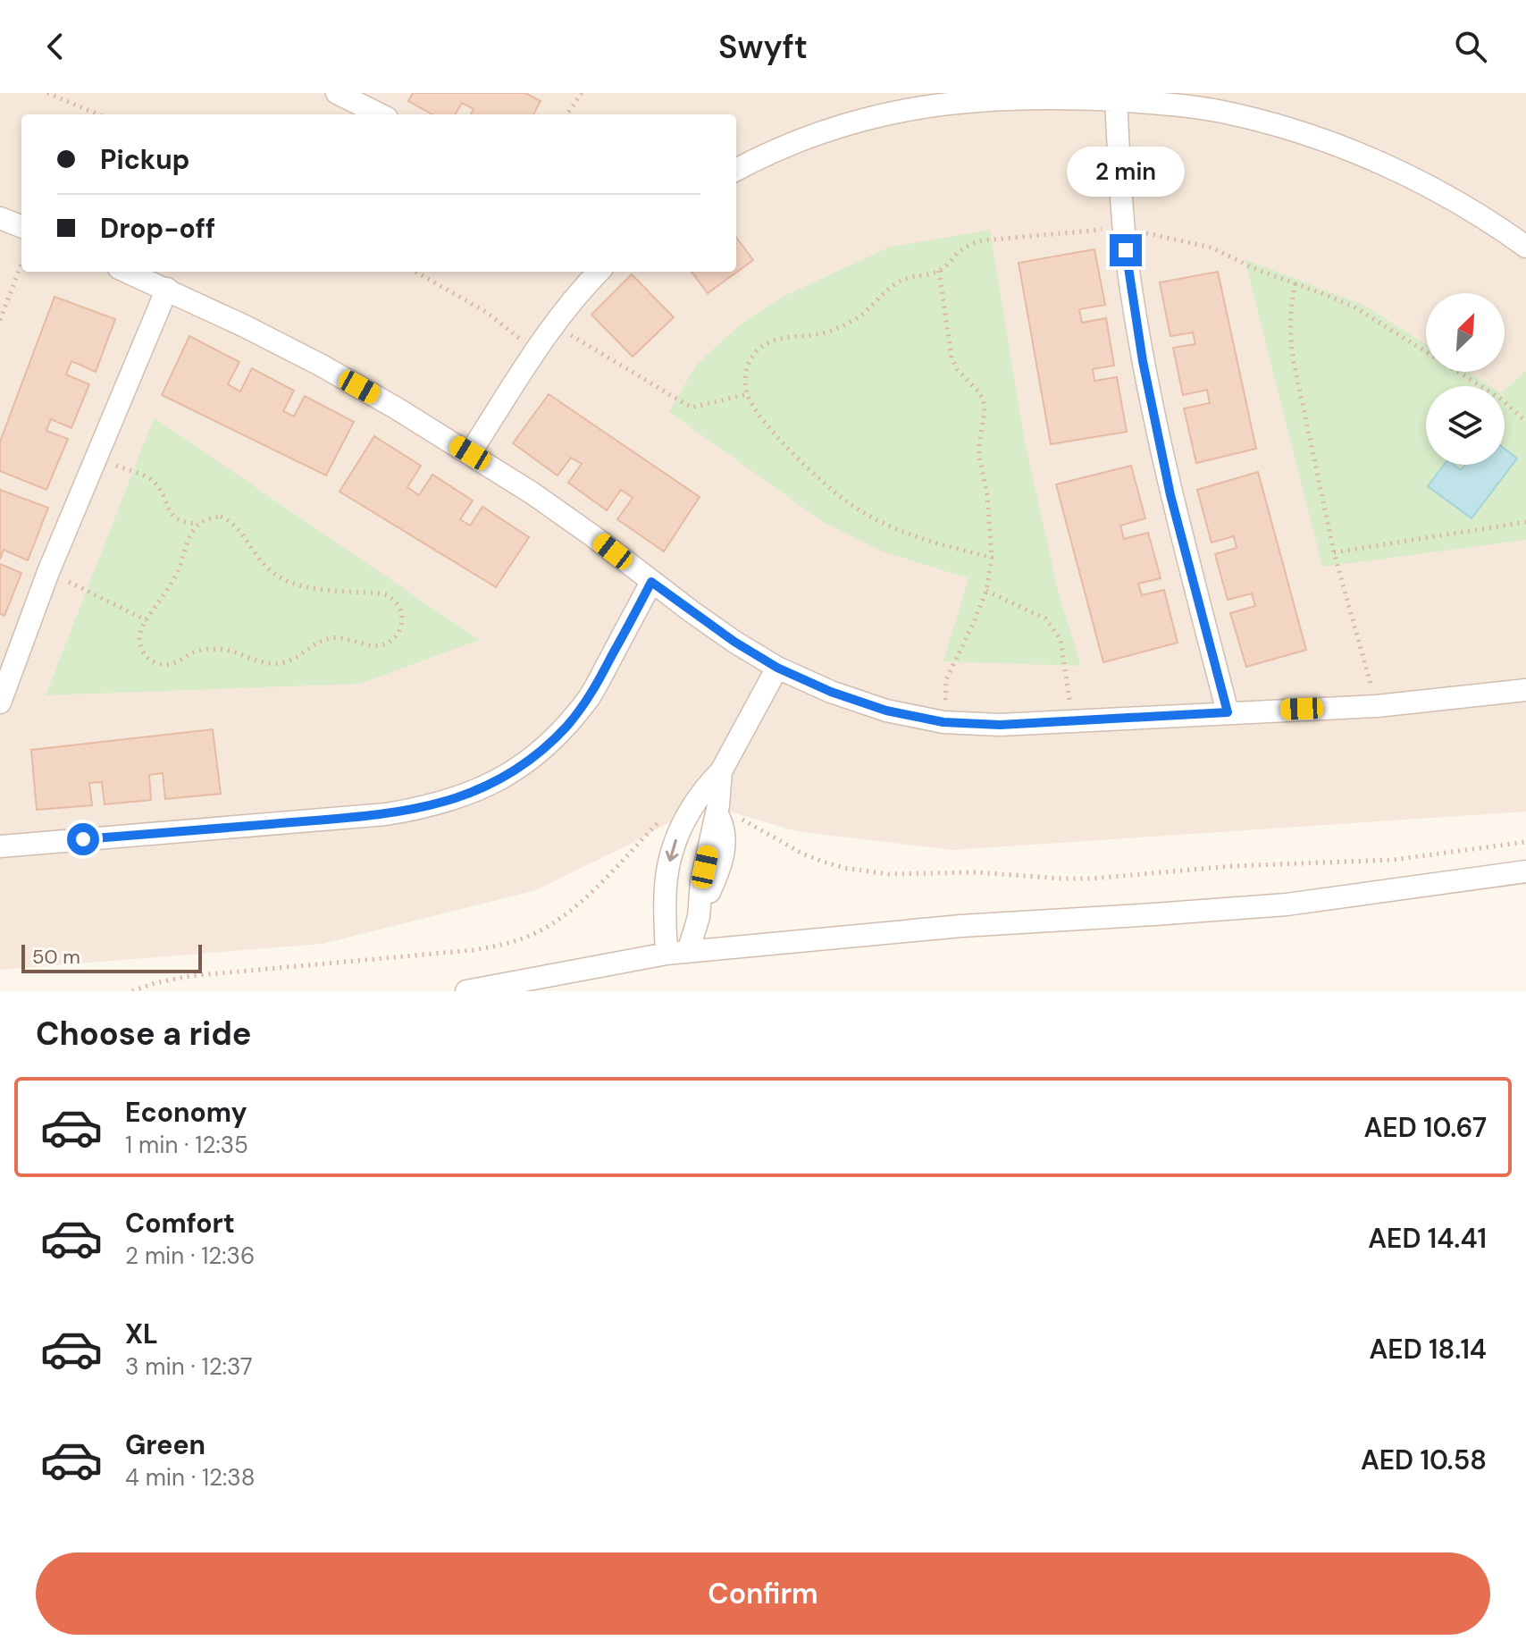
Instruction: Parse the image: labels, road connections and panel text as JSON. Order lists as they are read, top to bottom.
{
  "scale_bar": "50 m",
  "north": "top right",
  "page": {
    "header": "Swyft",
    "banner": ["Pickup", "Drop-off"],
    "bubble": "2 min",
    "scale": "50 m",
    "heading": "Choose a ride",
    "list": [
      {
        "name": "Economy",
        "note": "1 min · 12:35",
        "value": "AED 10.67"
      },
      {
        "name": "Comfort",
        "note": "2 min · 12:36",
        "value": "AED 14.41"
      },
      {
        "name": "XL",
        "note": "3 min · 12:37",
        "value": "AED 18.14"
      },
      {
        "name": "Green",
        "note": "4 min · 12:38",
        "value": "AED 10.58"
      }
    ],
    "buttons": "Confirm"
  }
}
